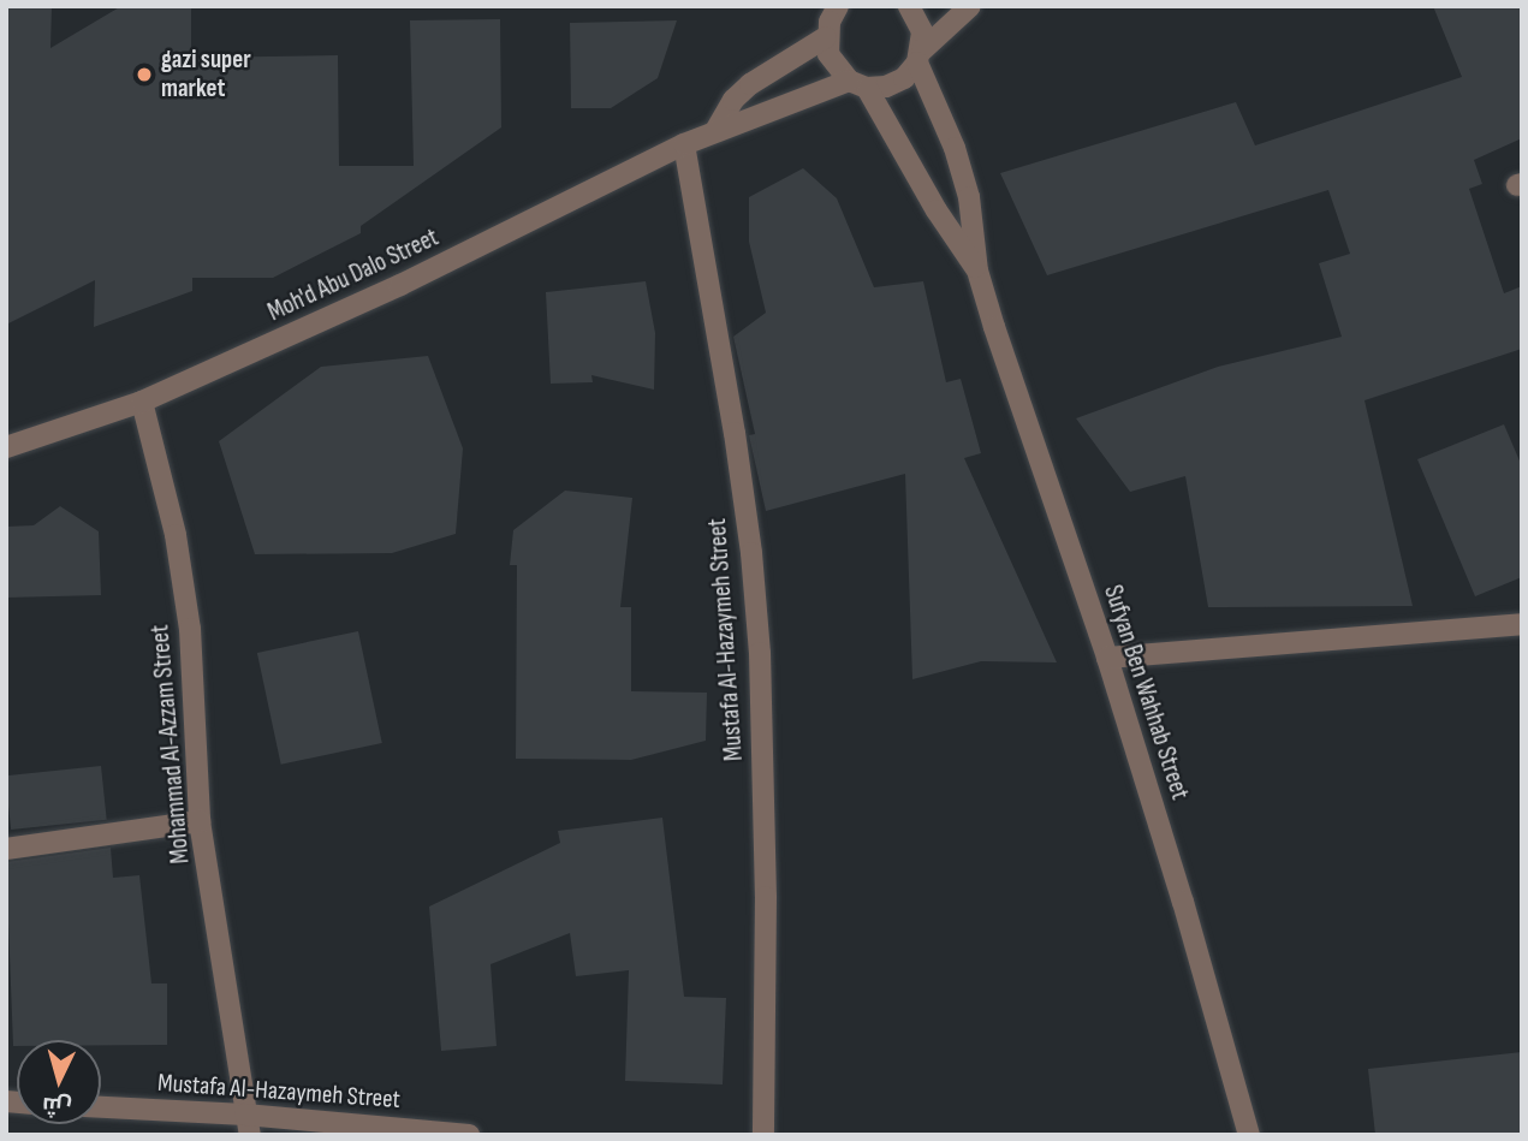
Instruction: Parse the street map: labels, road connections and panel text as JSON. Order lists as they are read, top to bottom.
{
  "streets": {
    "street": [
      "Moh'd Abu Dalo Street",
      "Mustafa Al-Hazaymeh Street",
      "Sufyan Ben Wahhab Street",
      "Mohammad Al-Azzam Street"
    ]
  },
  "crossings": [
    ["Moh'd Abu Dalo Street", "Mustafa Al-Hazaymeh Street"],
    ["Moh'd Abu Dalo Street", "Sufyan Ben Wahhab Street"],
    ["Moh'd Abu Dalo Street", "Mohammad Al-Azzam Street"],
    ["Mustafa Al-Hazaymeh Street", "Mohammad Al-Azzam Street"]
  ],
  "places": ["gazi super market"],
  "north": "bottom"
}
